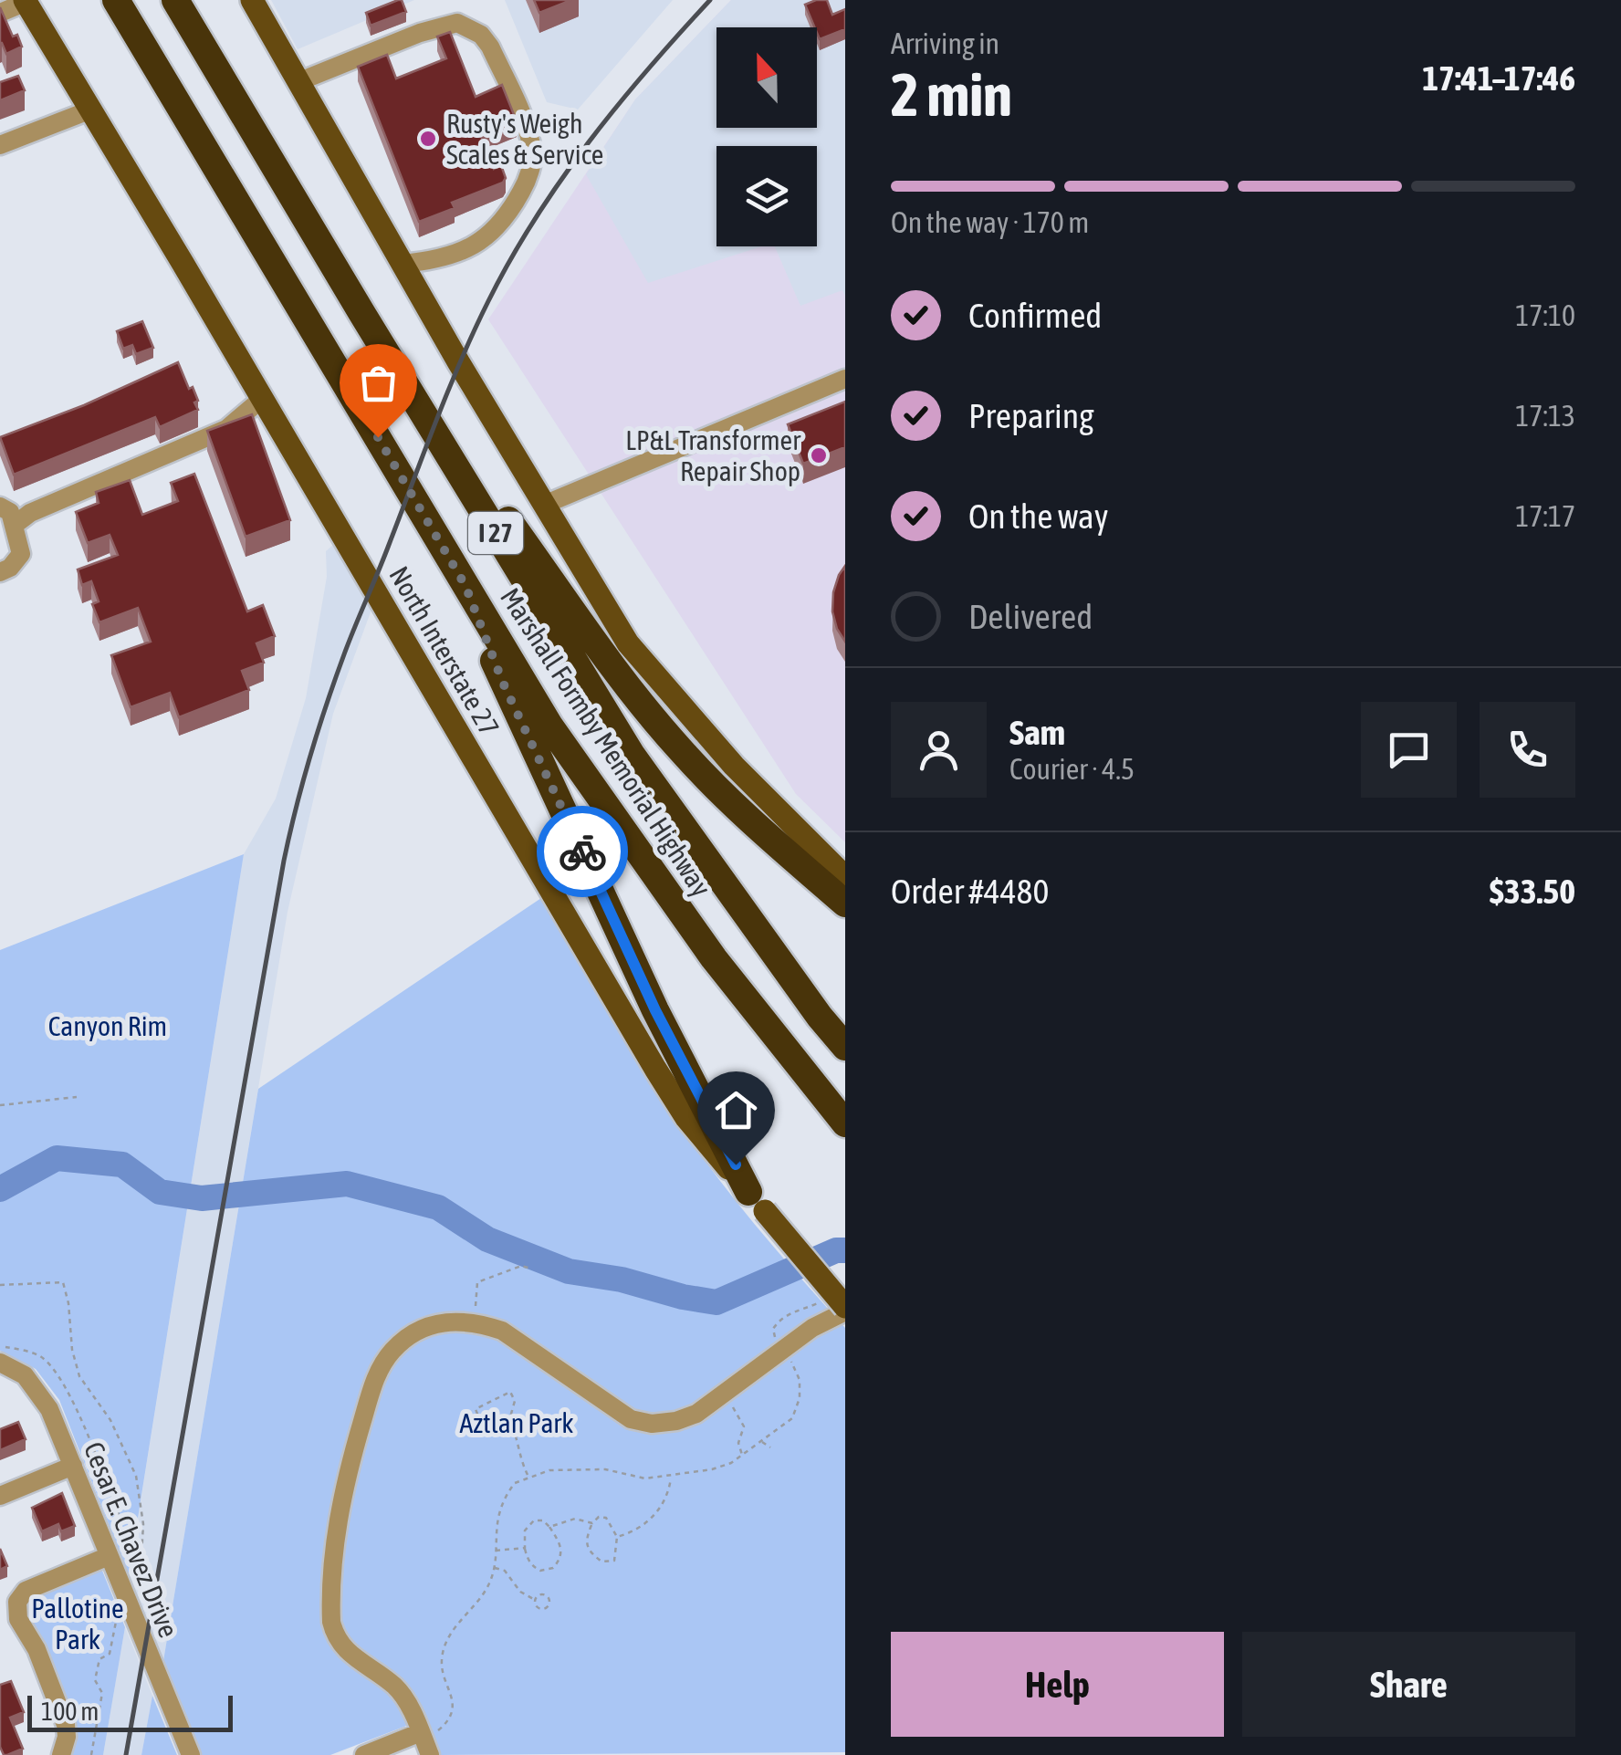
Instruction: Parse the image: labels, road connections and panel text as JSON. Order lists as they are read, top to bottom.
{
  "streets": {
    "highway": ["I 27", "Marshall Formby Memorial Highway"],
    "main road": ["North Interstate 27"],
    "street": ["Cesar E. Chavez Drive"]
  },
  "parks": ["Canyon Rim", "Aztlan Park", "Pallotine Park"],
  "places": ["Rusty's Weigh Scales & Service", "LP&L Transformer Repair Shop"],
  "scale_bar": "100 m",
  "north": "top",
  "page": {
    "heading": ["2 min", "Arriving in", "17:41–17:46"],
    "panel": [
      "Sam",
      "Courier · 4.5",
      "Order #4480",
      "$33.50"
    ],
    "bar": "On the way · 170 m",
    "list": [
      ["Confirmed", "17:10"],
      ["Preparing", "17:13"],
      ["On the way", "17:17"],
      "Delivered"
    ],
    "buttons": ["Help", "Share"],
    "scale": "100 m"
  }
}
